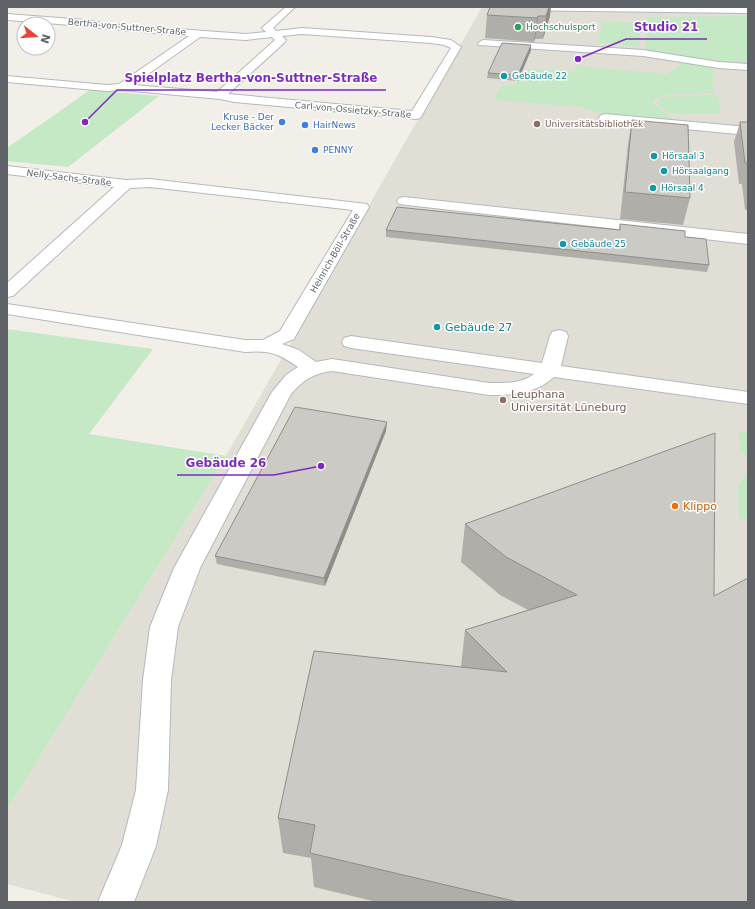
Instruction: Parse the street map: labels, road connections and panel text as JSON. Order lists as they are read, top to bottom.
{
  "streets": {
    "street": [
      "Bertha-von-Suttner-Straße",
      "Carl-von-Ossietzky-Straße",
      "Nelly-Sachs-Straße",
      "Heinrich-Böll-Straße"
    ]
  },
  "crossings": [
    ["Bertha-von-Suttner-Straße", "Carl-von-Ossietzky-Straße"],
    ["Nelly-Sachs-Straße", "Heinrich-Böll-Straße"]
  ],
  "places": [
    "Hochschulsport",
    "Studio 21",
    "Gebäude 22",
    "Spielplatz Bertha-von-Suttner-Straße",
    "Kruse - Der Lecker Bäcker",
    "Universitätsbibliothek",
    "HairNews",
    "PENNY",
    "Hörsaal 3",
    "Hörsaalgang",
    "Hörsaal 4",
    "Gebäude 25",
    "Gebäude 27",
    "Leuphana Universität Lüneburg",
    "Gebäude 26",
    "Klippo"
  ],
  "north": "right"
}
